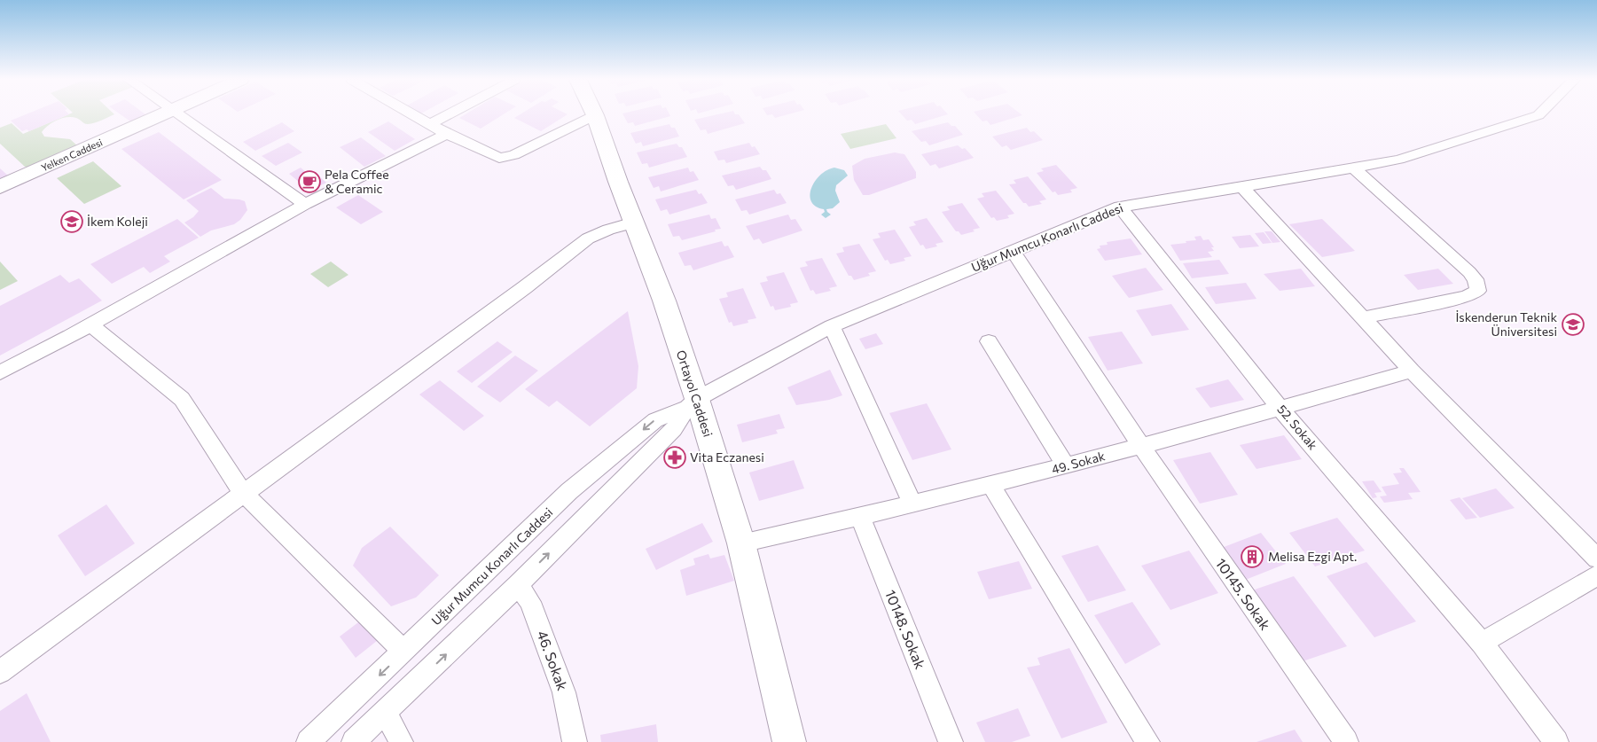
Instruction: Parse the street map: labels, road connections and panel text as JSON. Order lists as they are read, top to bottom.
{
  "streets": {
    "street": [
      "Yelken Caddesi",
      "Uğur Mumcu Konarlı Caddesi",
      "Ortayol Caddesi",
      "52. Sokak",
      "49. Sokak",
      "10145. Sokak",
      "10148. Sokak",
      "46. Sokak"
    ]
  },
  "crossings": [
    ["Uğur Mumcu Konarlı Caddesi", "Ortayol Caddesi"],
    ["Uğur Mumcu Konarlı Caddesi", "52. Sokak"],
    ["Uğur Mumcu Konarlı Caddesi", "10145. Sokak"],
    ["Uğur Mumcu Konarlı Caddesi", "46. Sokak"],
    ["Ortayol Caddesi", "49. Sokak"],
    ["52. Sokak", "49. Sokak"],
    ["49. Sokak", "10145. Sokak"],
    ["49. Sokak", "10148. Sokak"]
  ],
  "places": {
    "cafe": ["Pela Coffee & Ceramic"],
    "school or university": ["İkem Koleji", "İskenderun Teknik Üniversitesi"],
    "pharmacy": ["Vita Eczanesi"],
    "building": ["Melisa Ezgi Apt."]
  }
}
